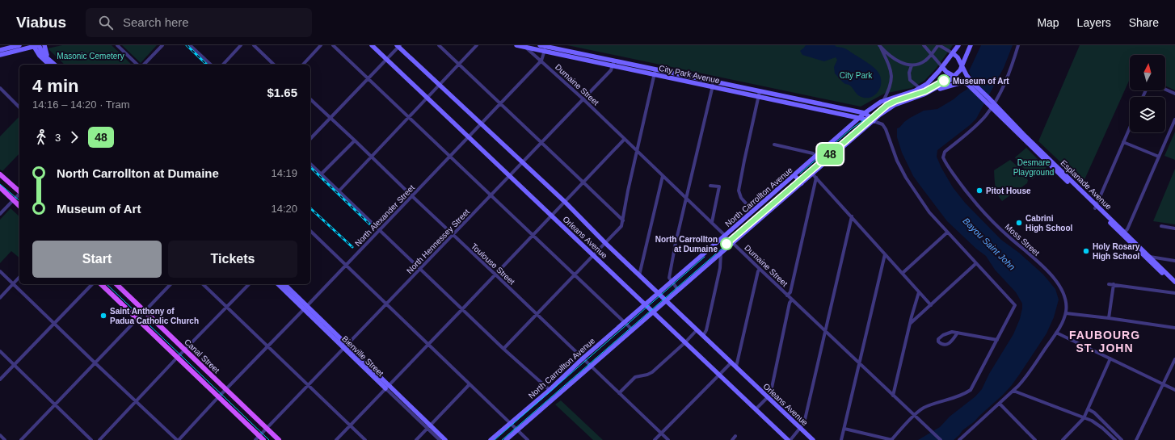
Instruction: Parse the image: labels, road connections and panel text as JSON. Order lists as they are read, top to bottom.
{
  "streets": {
    "main road": [
      "City Park Avenue",
      "Esplanade Avenue",
      "North Carrollton Avenue",
      "Orleans Avenue",
      "Canal Street",
      "Bienville Street"
    ],
    "street": [
      "Dumaine Street",
      "North Alexander Street",
      "Moss Street",
      "North Hennessey Street",
      "Toulouse Street"
    ]
  },
  "crossings": [
    ["City Park Avenue", "Dumaine Street"],
    ["City Park Avenue", "North Carrollton Avenue"],
    ["City Park Avenue", "North Alexander Street"],
    ["City Park Avenue", "North Hennessey Street"],
    ["Dumaine Street", "North Carrollton Avenue"],
    ["Dumaine Street", "North Alexander Street"],
    ["Dumaine Street", "North Hennessey Street"],
    ["Esplanade Avenue", "North Carrollton Avenue"],
    ["Esplanade Avenue", "Moss Street"],
    ["North Carrollton Avenue", "Orleans Avenue"],
    ["North Carrollton Avenue", "Toulouse Street"],
    ["North Alexander Street", "Orleans Avenue"],
    ["North Alexander Street", "Toulouse Street"],
    ["North Alexander Street", "Canal Street"],
    ["North Alexander Street", "Bienville Street"],
    ["Orleans Avenue", "North Hennessey Street"],
    ["North Hennessey Street", "Toulouse Street"],
    ["North Hennessey Street", "Canal Street"],
    ["North Hennessey Street", "Bienville Street"]
  ],
  "districts": ["FAUBOURG ST. JOHN"],
  "water": ["Bayou Saint John"],
  "parks": ["Masonic Cemetery", "City Park", "Desmare Playground"],
  "places": [
    "Museum of Art",
    "Pitot House",
    "Cabrini High School",
    "North Carrollton at Dumaine",
    "Holy Rosary High School",
    "Saint Anthony of Padua Catholic Church"
  ],
  "lines": ["tram line 48"],
  "north": "top",
  "page": {
    "header": "Viabus",
    "search": "Search here",
    "nav": ["Map", "Layers", "Share"],
    "on_map": "48",
    "heading": ["4 min", "14:16 – 14:20 · Tram", "$1.65"],
    "legs": ["3", "48"],
    "list": [
      {
        "name": "North Carrollton at Dumaine",
        "value": "14:19"
      },
      {
        "name": "Museum of Art",
        "value": "14:20"
      }
    ],
    "buttons": ["Start", "Tickets"]
  }
}
